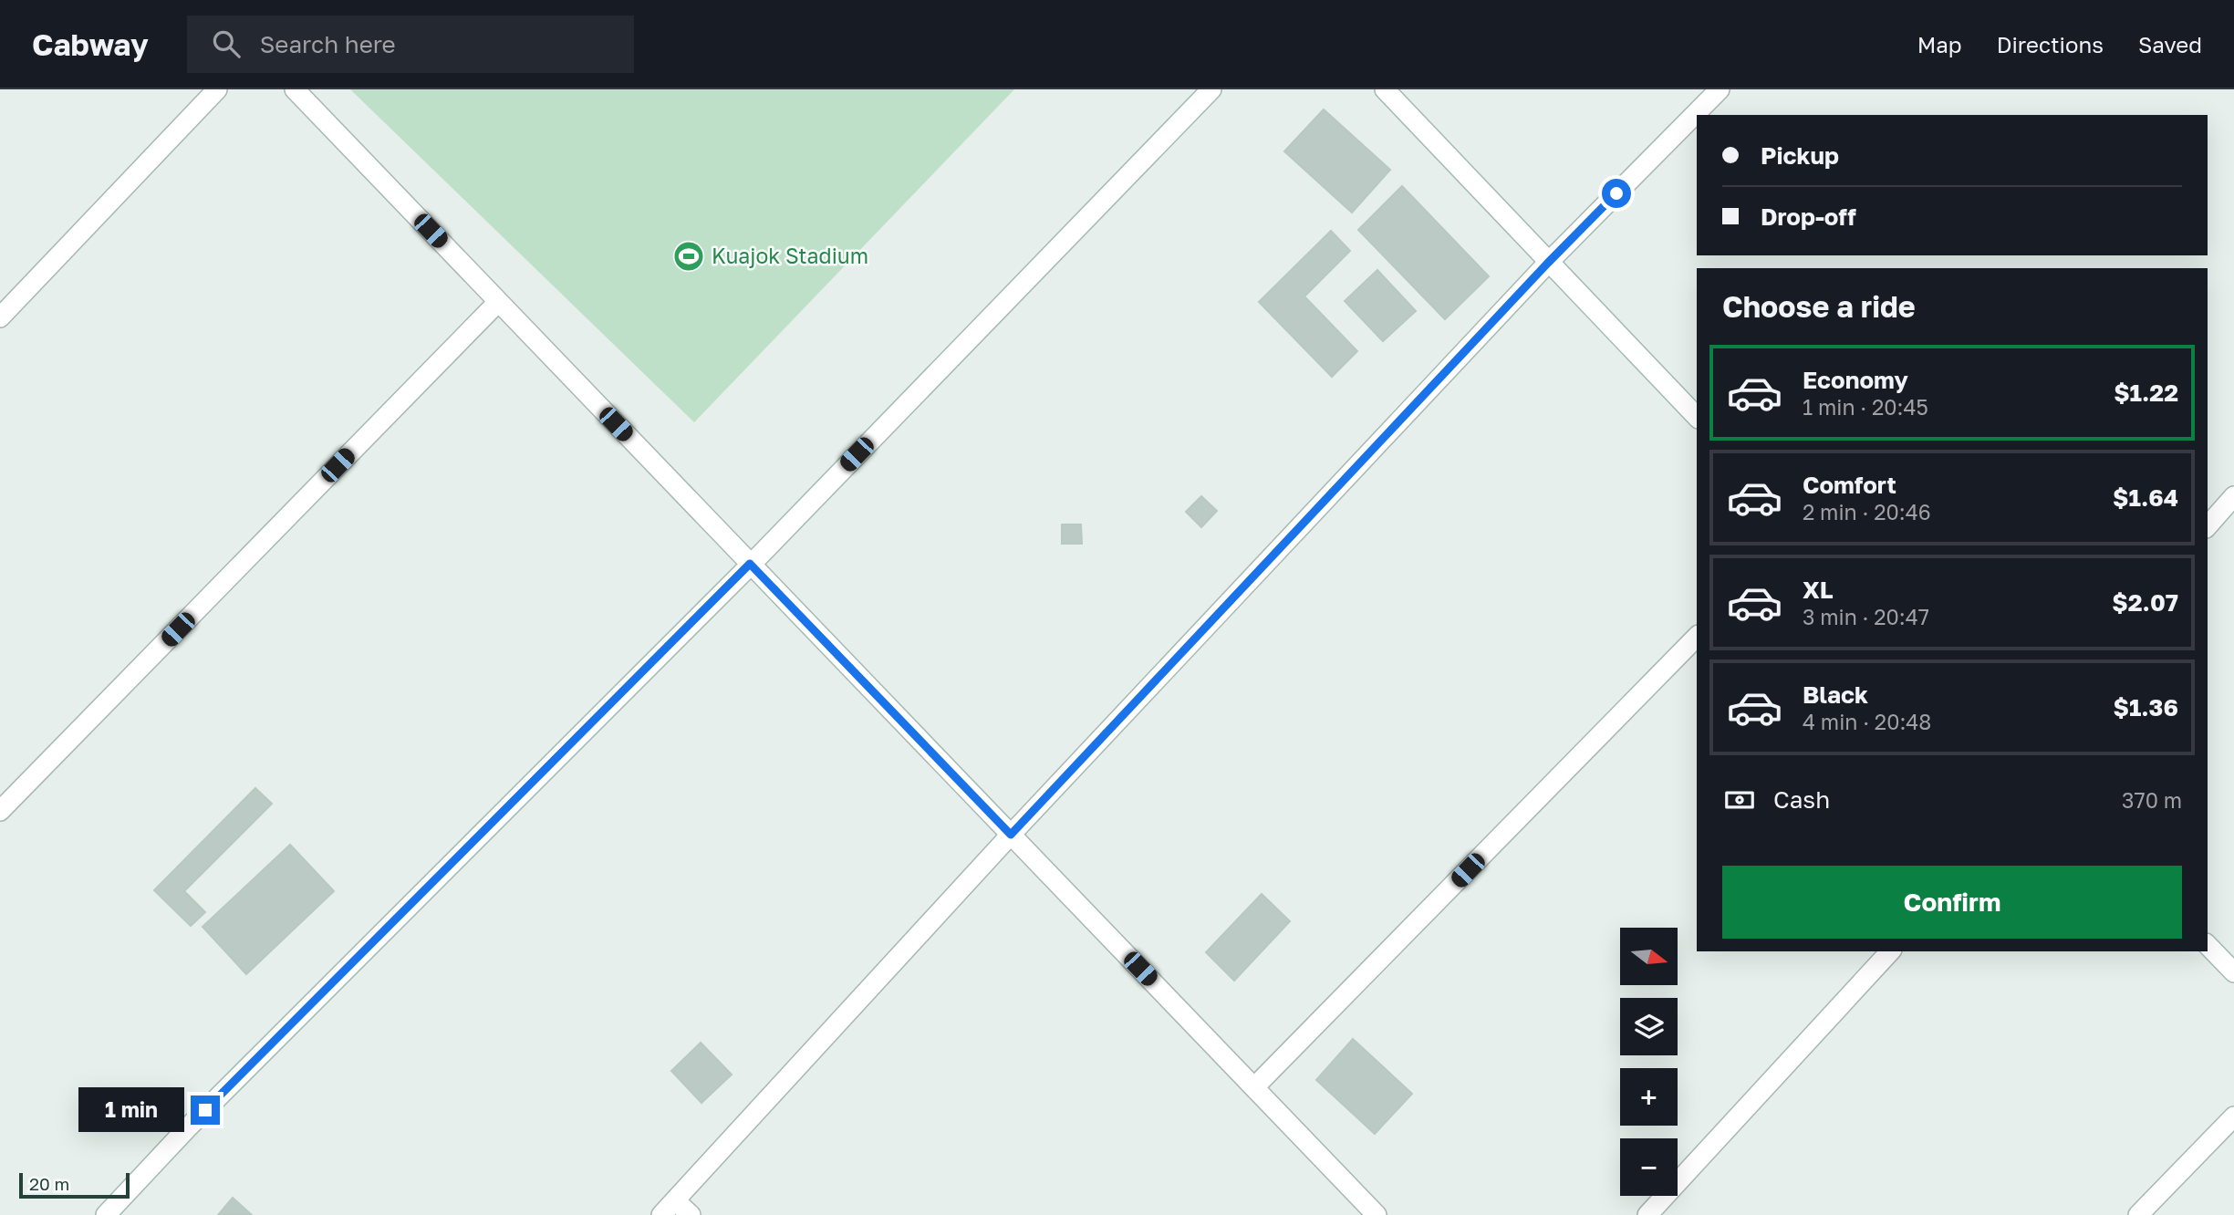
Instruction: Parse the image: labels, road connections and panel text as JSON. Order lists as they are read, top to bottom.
{
  "places": {
    "sports": ["Kuajok Stadium"]
  },
  "scale_bar": "20 m",
  "north": "right",
  "page": {
    "header": "Cabway",
    "search": "Search here",
    "nav": ["Map", "Directions", "Saved"],
    "banner": ["Pickup", "Drop-off"],
    "heading": "Choose a ride",
    "list": [
      {
        "name": "Economy",
        "note": "1 min · 20:45",
        "value": "$1.22"
      },
      {
        "name": "Comfort",
        "note": "2 min · 20:46",
        "value": "$1.64"
      },
      {
        "name": "XL",
        "note": "3 min · 20:47",
        "value": "$2.07"
      },
      {
        "name": "Black",
        "note": "4 min · 20:48",
        "value": "$1.36"
      }
    ],
    "pay": ["Cash", "370 m"],
    "buttons": "Confirm",
    "map_buttons": ["+", "−"],
    "bubble": "1 min",
    "scale": "20 m"
  }
}
